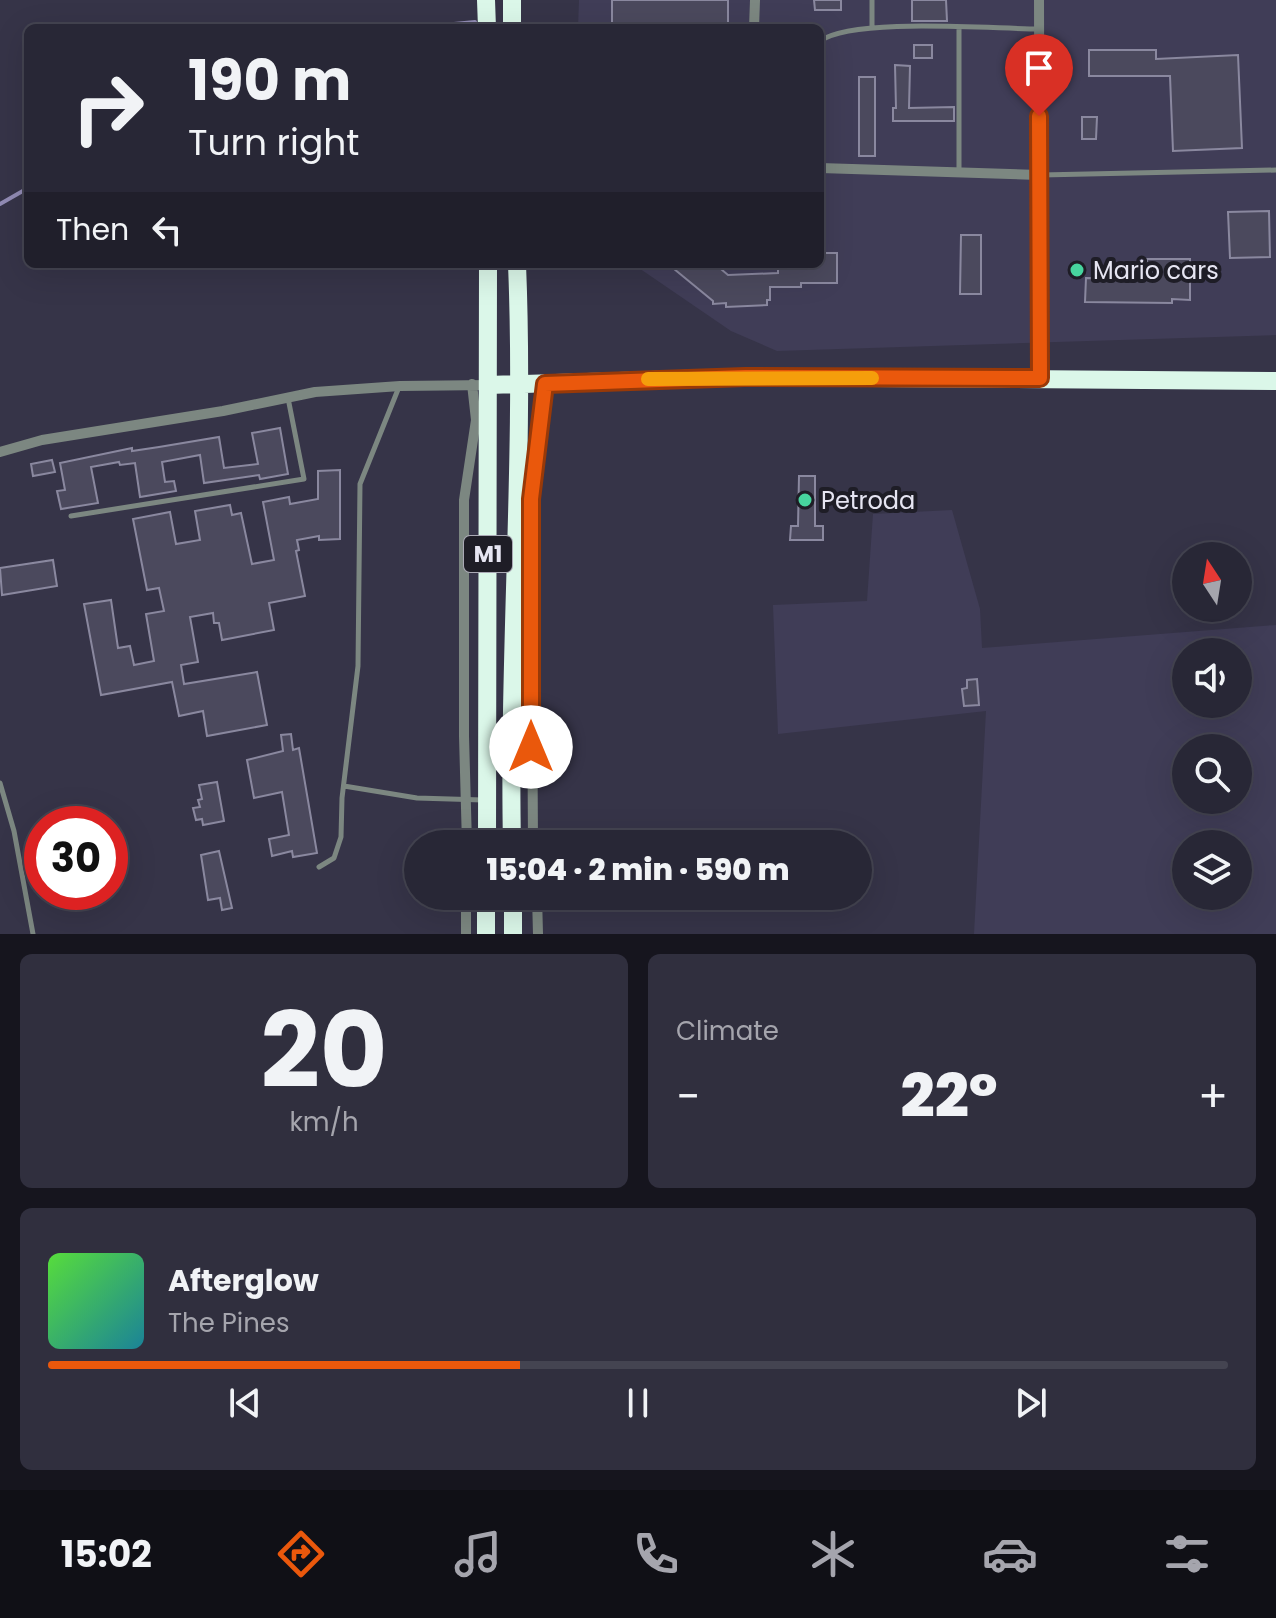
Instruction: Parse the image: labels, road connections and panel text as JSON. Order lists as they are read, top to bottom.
{
  "streets": {
    "highway": ["M1"]
  },
  "places": ["Mario cars", "Petroda"],
  "north": "top",
  "page": {
    "turn": ["190 m", "Turn right"],
    "then": "Then",
    "limit": "30",
    "trip": "15:04 · 2 min · 590 m",
    "tile": [
      ["20", "km/h"],
      "Climate"
    ],
    "heat": ["−", "22°", "+"],
    "song": ["Afterglow", "The Pines"],
    "tabs": "15:02"
  }
}
